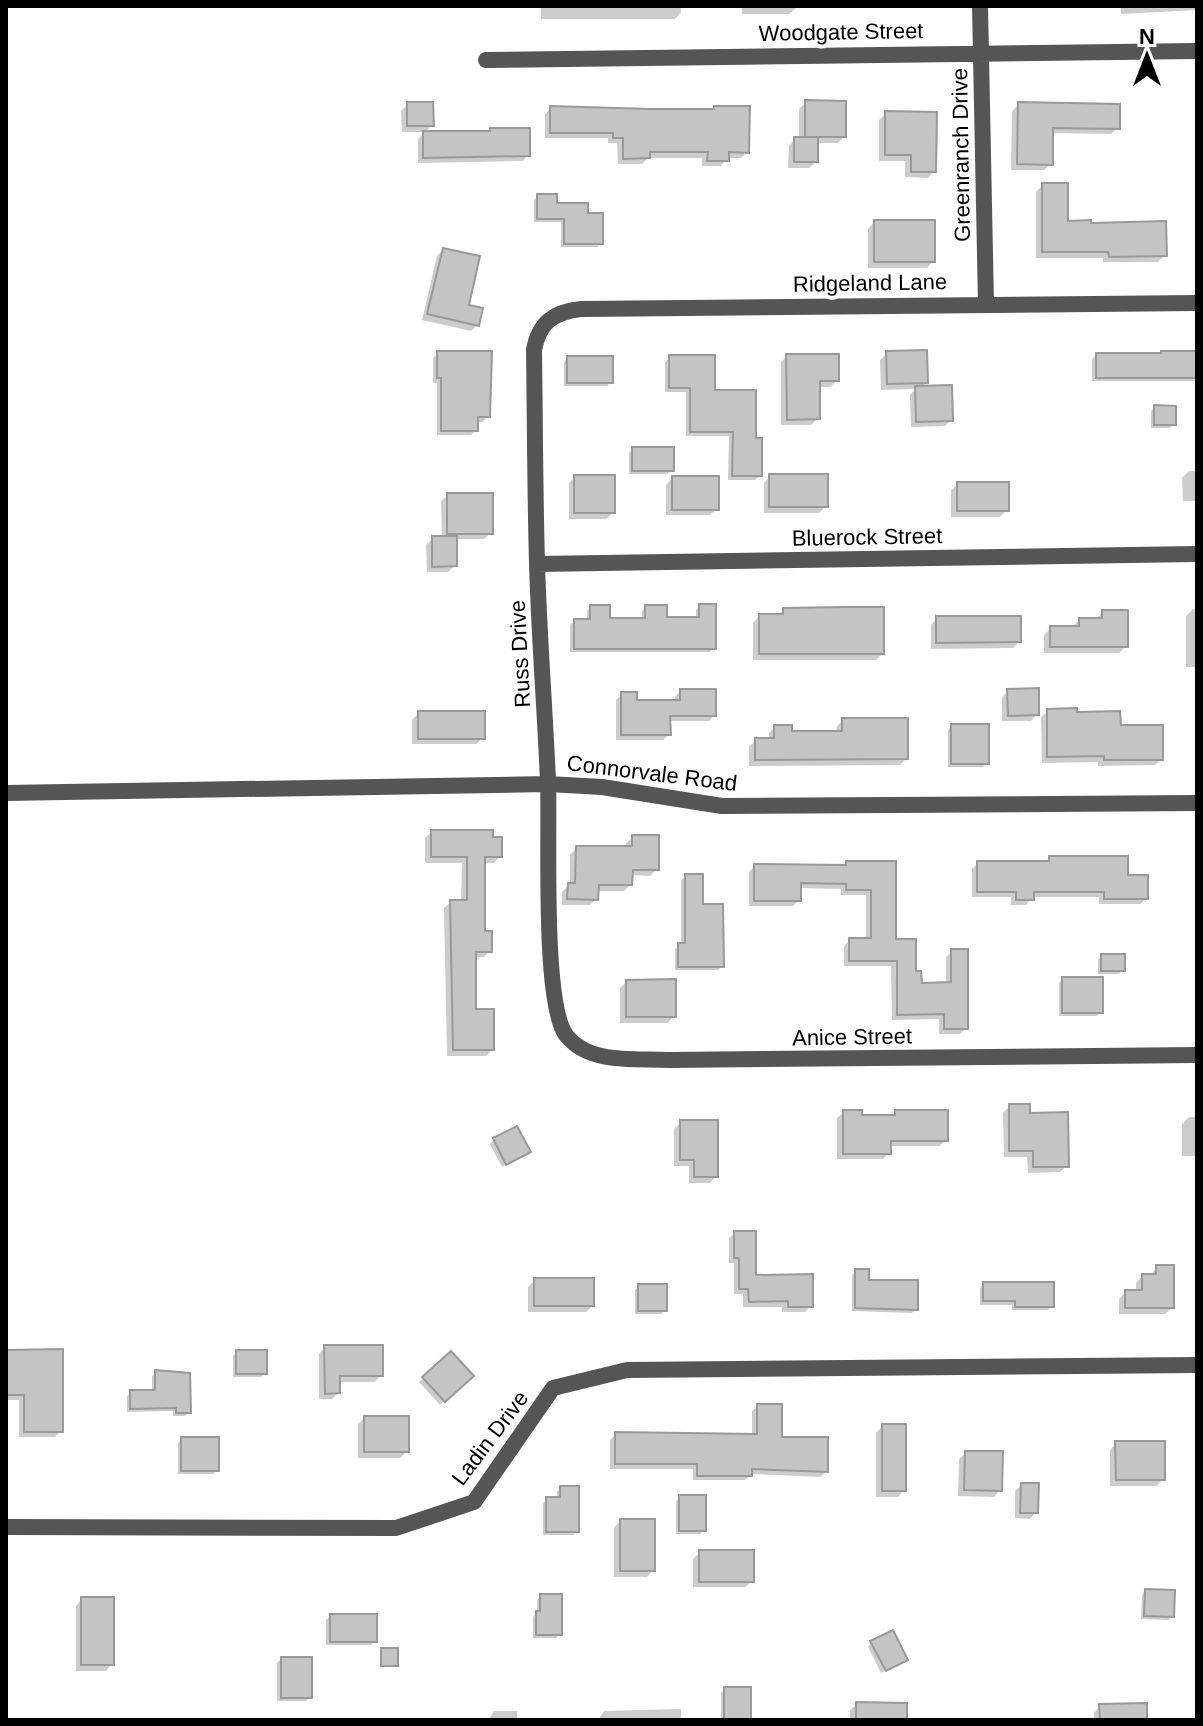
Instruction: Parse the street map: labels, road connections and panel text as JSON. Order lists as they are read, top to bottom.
{
  "streets": {
    "street": [
      "Woodgate Street",
      "Greenranch Drive",
      "Ridgeland Lane",
      "Bluerock Street",
      "Russ Drive",
      "Connorvale Road",
      "Anice Street",
      "Ladin Drive"
    ]
  },
  "crossings": [
    ["Woodgate Street", "Greenranch Drive"],
    ["Greenranch Drive", "Ridgeland Lane"],
    ["Ridgeland Lane", "Russ Drive"],
    ["Bluerock Street", "Russ Drive"],
    ["Russ Drive", "Connorvale Road"],
    ["Russ Drive", "Anice Street"]
  ],
  "north": "top"
}
